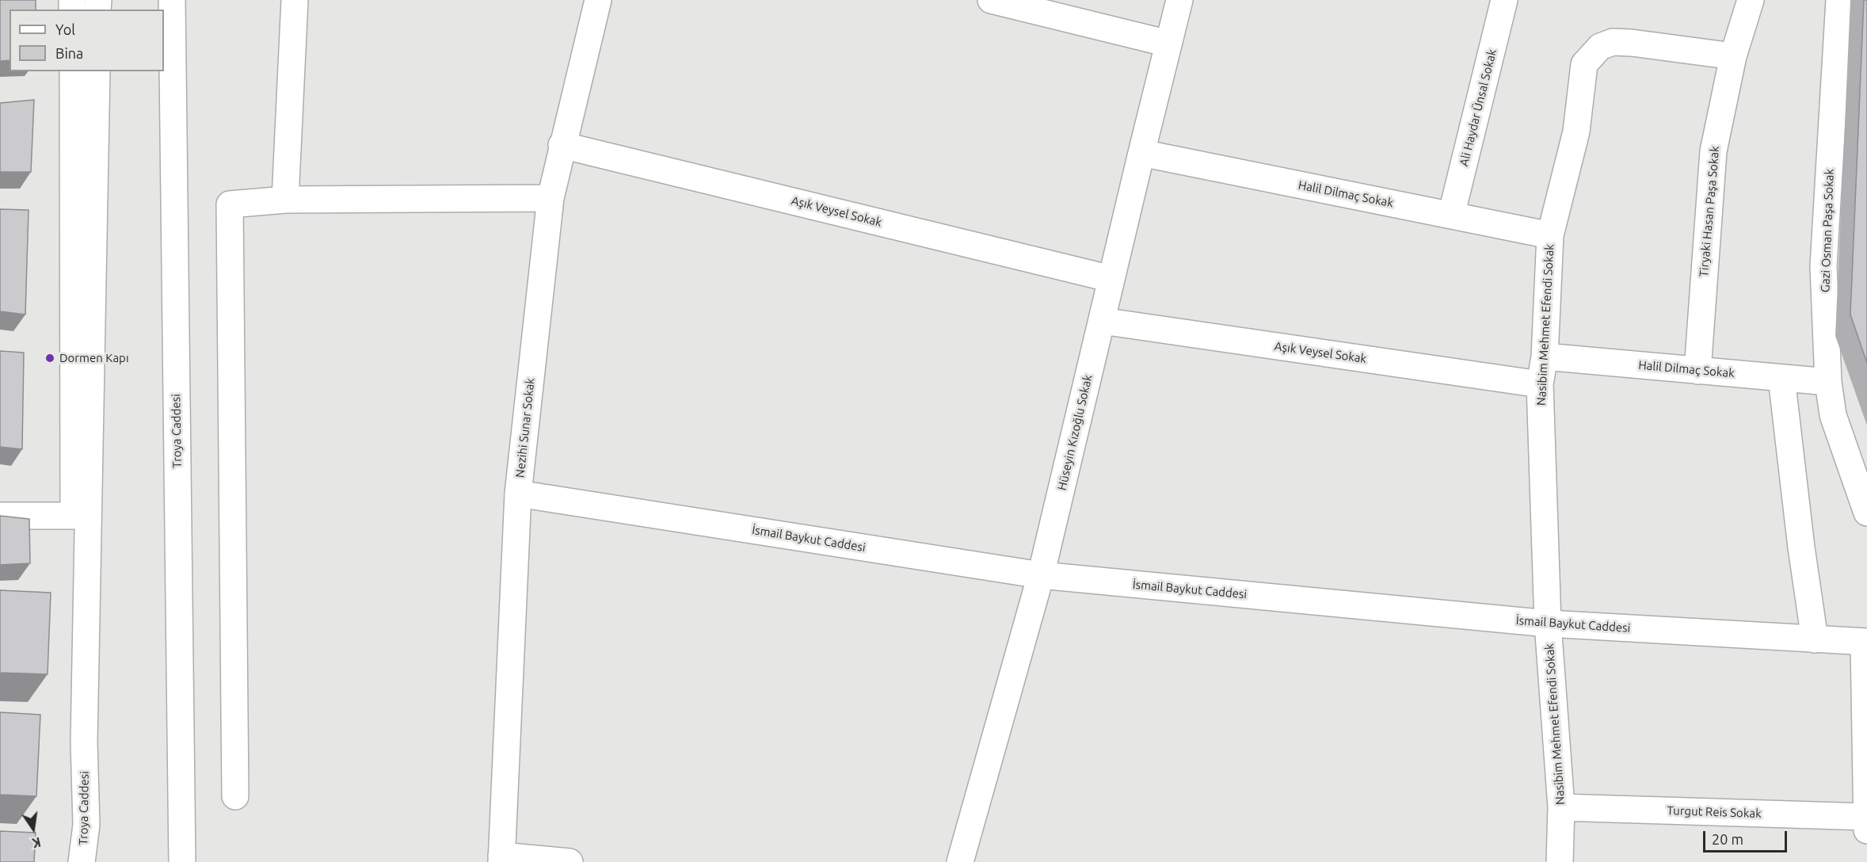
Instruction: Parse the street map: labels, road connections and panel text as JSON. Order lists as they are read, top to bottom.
{
  "streets": {
    "street": [
      "Ali Haydar Ünsal Sokak",
      "Halil Dilmaç Sokak",
      "Aşık Veysel Sokak",
      "Tiryaki Hasan Paşa Sokak",
      "Gazi Osman Paşa Sokak",
      "Nasibim Mehmet Efendi Sokak",
      "Nezihi Sunar Sokak",
      "Troya Caddesi",
      "Hüseyin Kızoğlu Sokak",
      "İsmail Baykut Caddesi",
      "Turgut Reis Sokak"
    ]
  },
  "crossings": [
    ["Ali Haydar Ünsal Sokak", "Halil Dilmaç Sokak"],
    ["Halil Dilmaç Sokak", "Tiryaki Hasan Paşa Sokak"],
    ["Halil Dilmaç Sokak", "Gazi Osman Paşa Sokak"],
    ["Halil Dilmaç Sokak", "Nasibim Mehmet Efendi Sokak"],
    ["Halil Dilmaç Sokak", "Hüseyin Kızoğlu Sokak"],
    ["Aşık Veysel Sokak", "Nasibim Mehmet Efendi Sokak"],
    ["Aşık Veysel Sokak", "Nezihi Sunar Sokak"],
    ["Aşık Veysel Sokak", "Hüseyin Kızoğlu Sokak"],
    ["Tiryaki Hasan Paşa Sokak", "Nasibim Mehmet Efendi Sokak"],
    ["Nasibim Mehmet Efendi Sokak", "İsmail Baykut Caddesi"],
    ["Nasibim Mehmet Efendi Sokak", "Turgut Reis Sokak"],
    ["Nezihi Sunar Sokak", "İsmail Baykut Caddesi"],
    ["Hüseyin Kızoğlu Sokak", "İsmail Baykut Caddesi"]
  ],
  "places": ["Dormen Kapı"],
  "legend": ["Yol", "Bina"],
  "scale_bar": "20 m",
  "north": "bottom"
}
